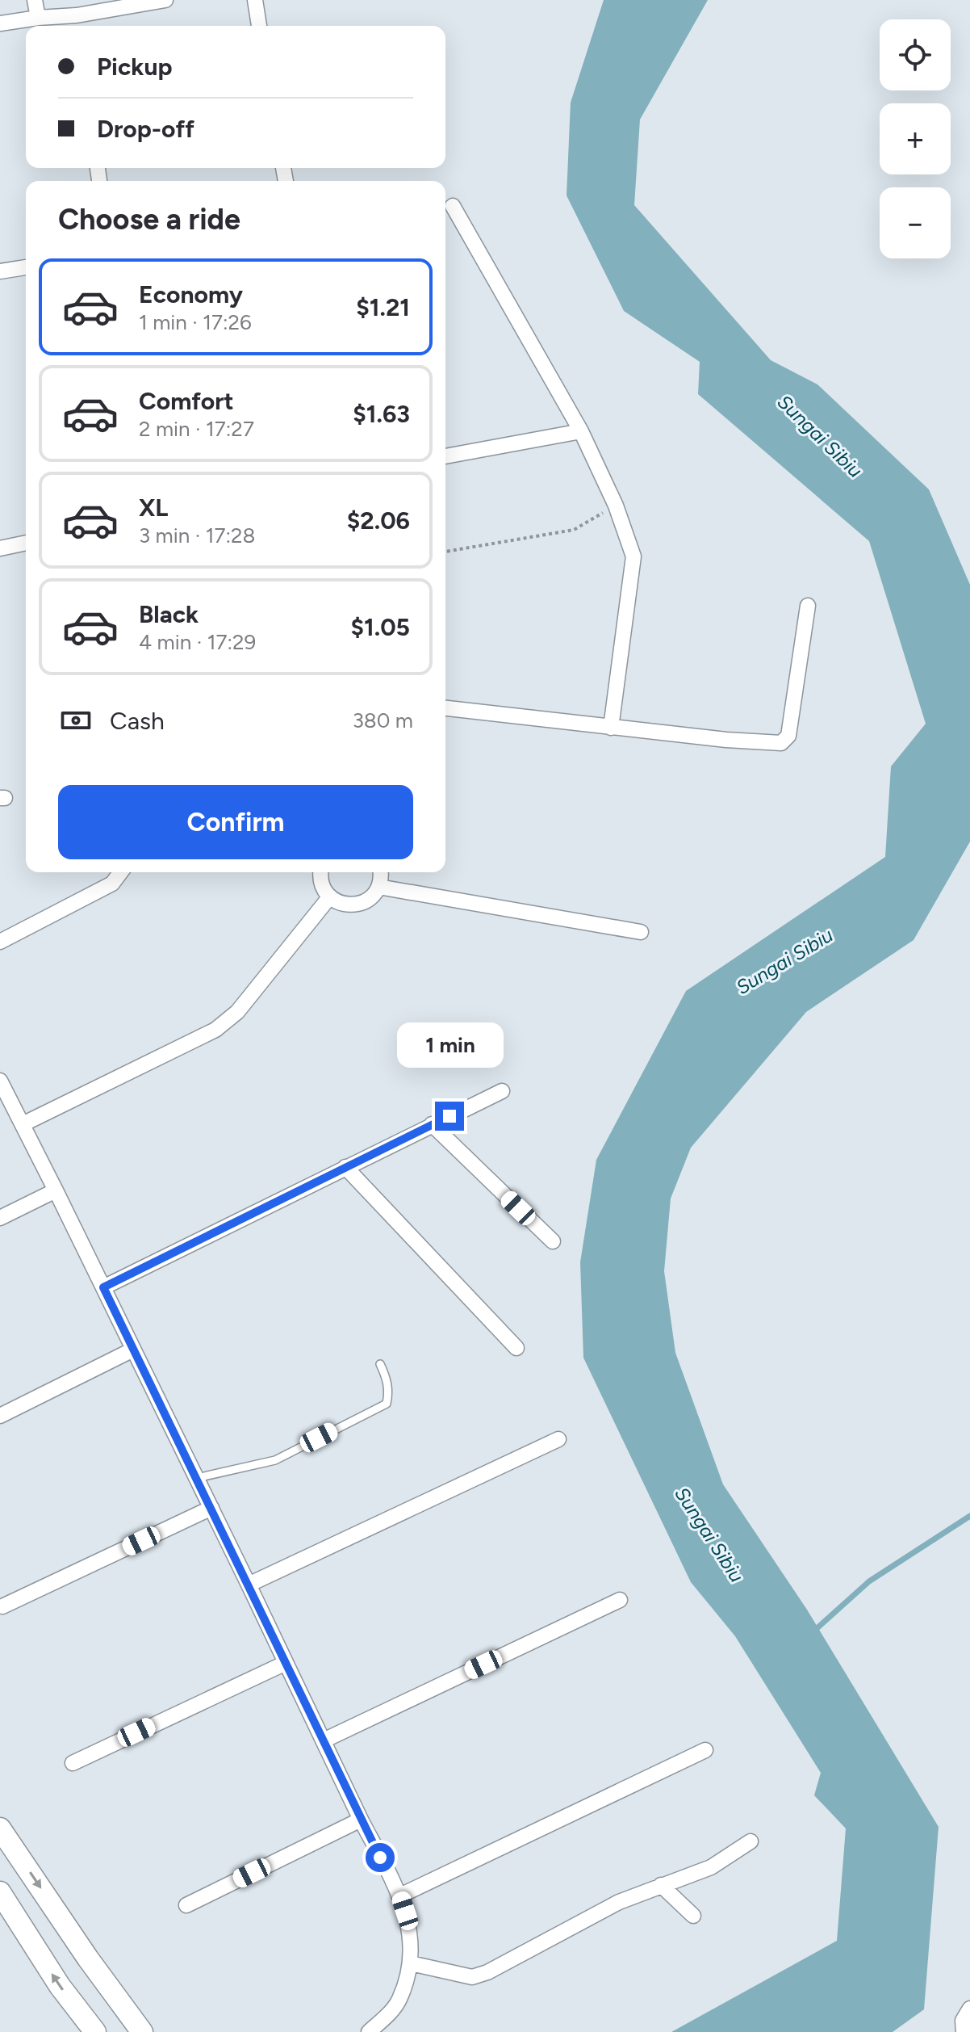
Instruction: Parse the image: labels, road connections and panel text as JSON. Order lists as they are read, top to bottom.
{
  "water": ["Sungai Sibiu"],
  "page": {
    "map_buttons": ["+", "−"],
    "banner": ["Pickup", "Drop-off"],
    "heading": "Choose a ride",
    "list": [
      {
        "name": "Economy",
        "note": "1 min · 17:26",
        "value": "$1.21"
      },
      {
        "name": "Comfort",
        "note": "2 min · 17:27",
        "value": "$1.63"
      },
      {
        "name": "XL",
        "note": "3 min · 17:28",
        "value": "$2.06"
      },
      {
        "name": "Black",
        "note": "4 min · 17:29",
        "value": "$1.05"
      }
    ],
    "pay": ["Cash", "380 m"],
    "buttons": "Confirm",
    "bubble": "1 min"
  }
}
